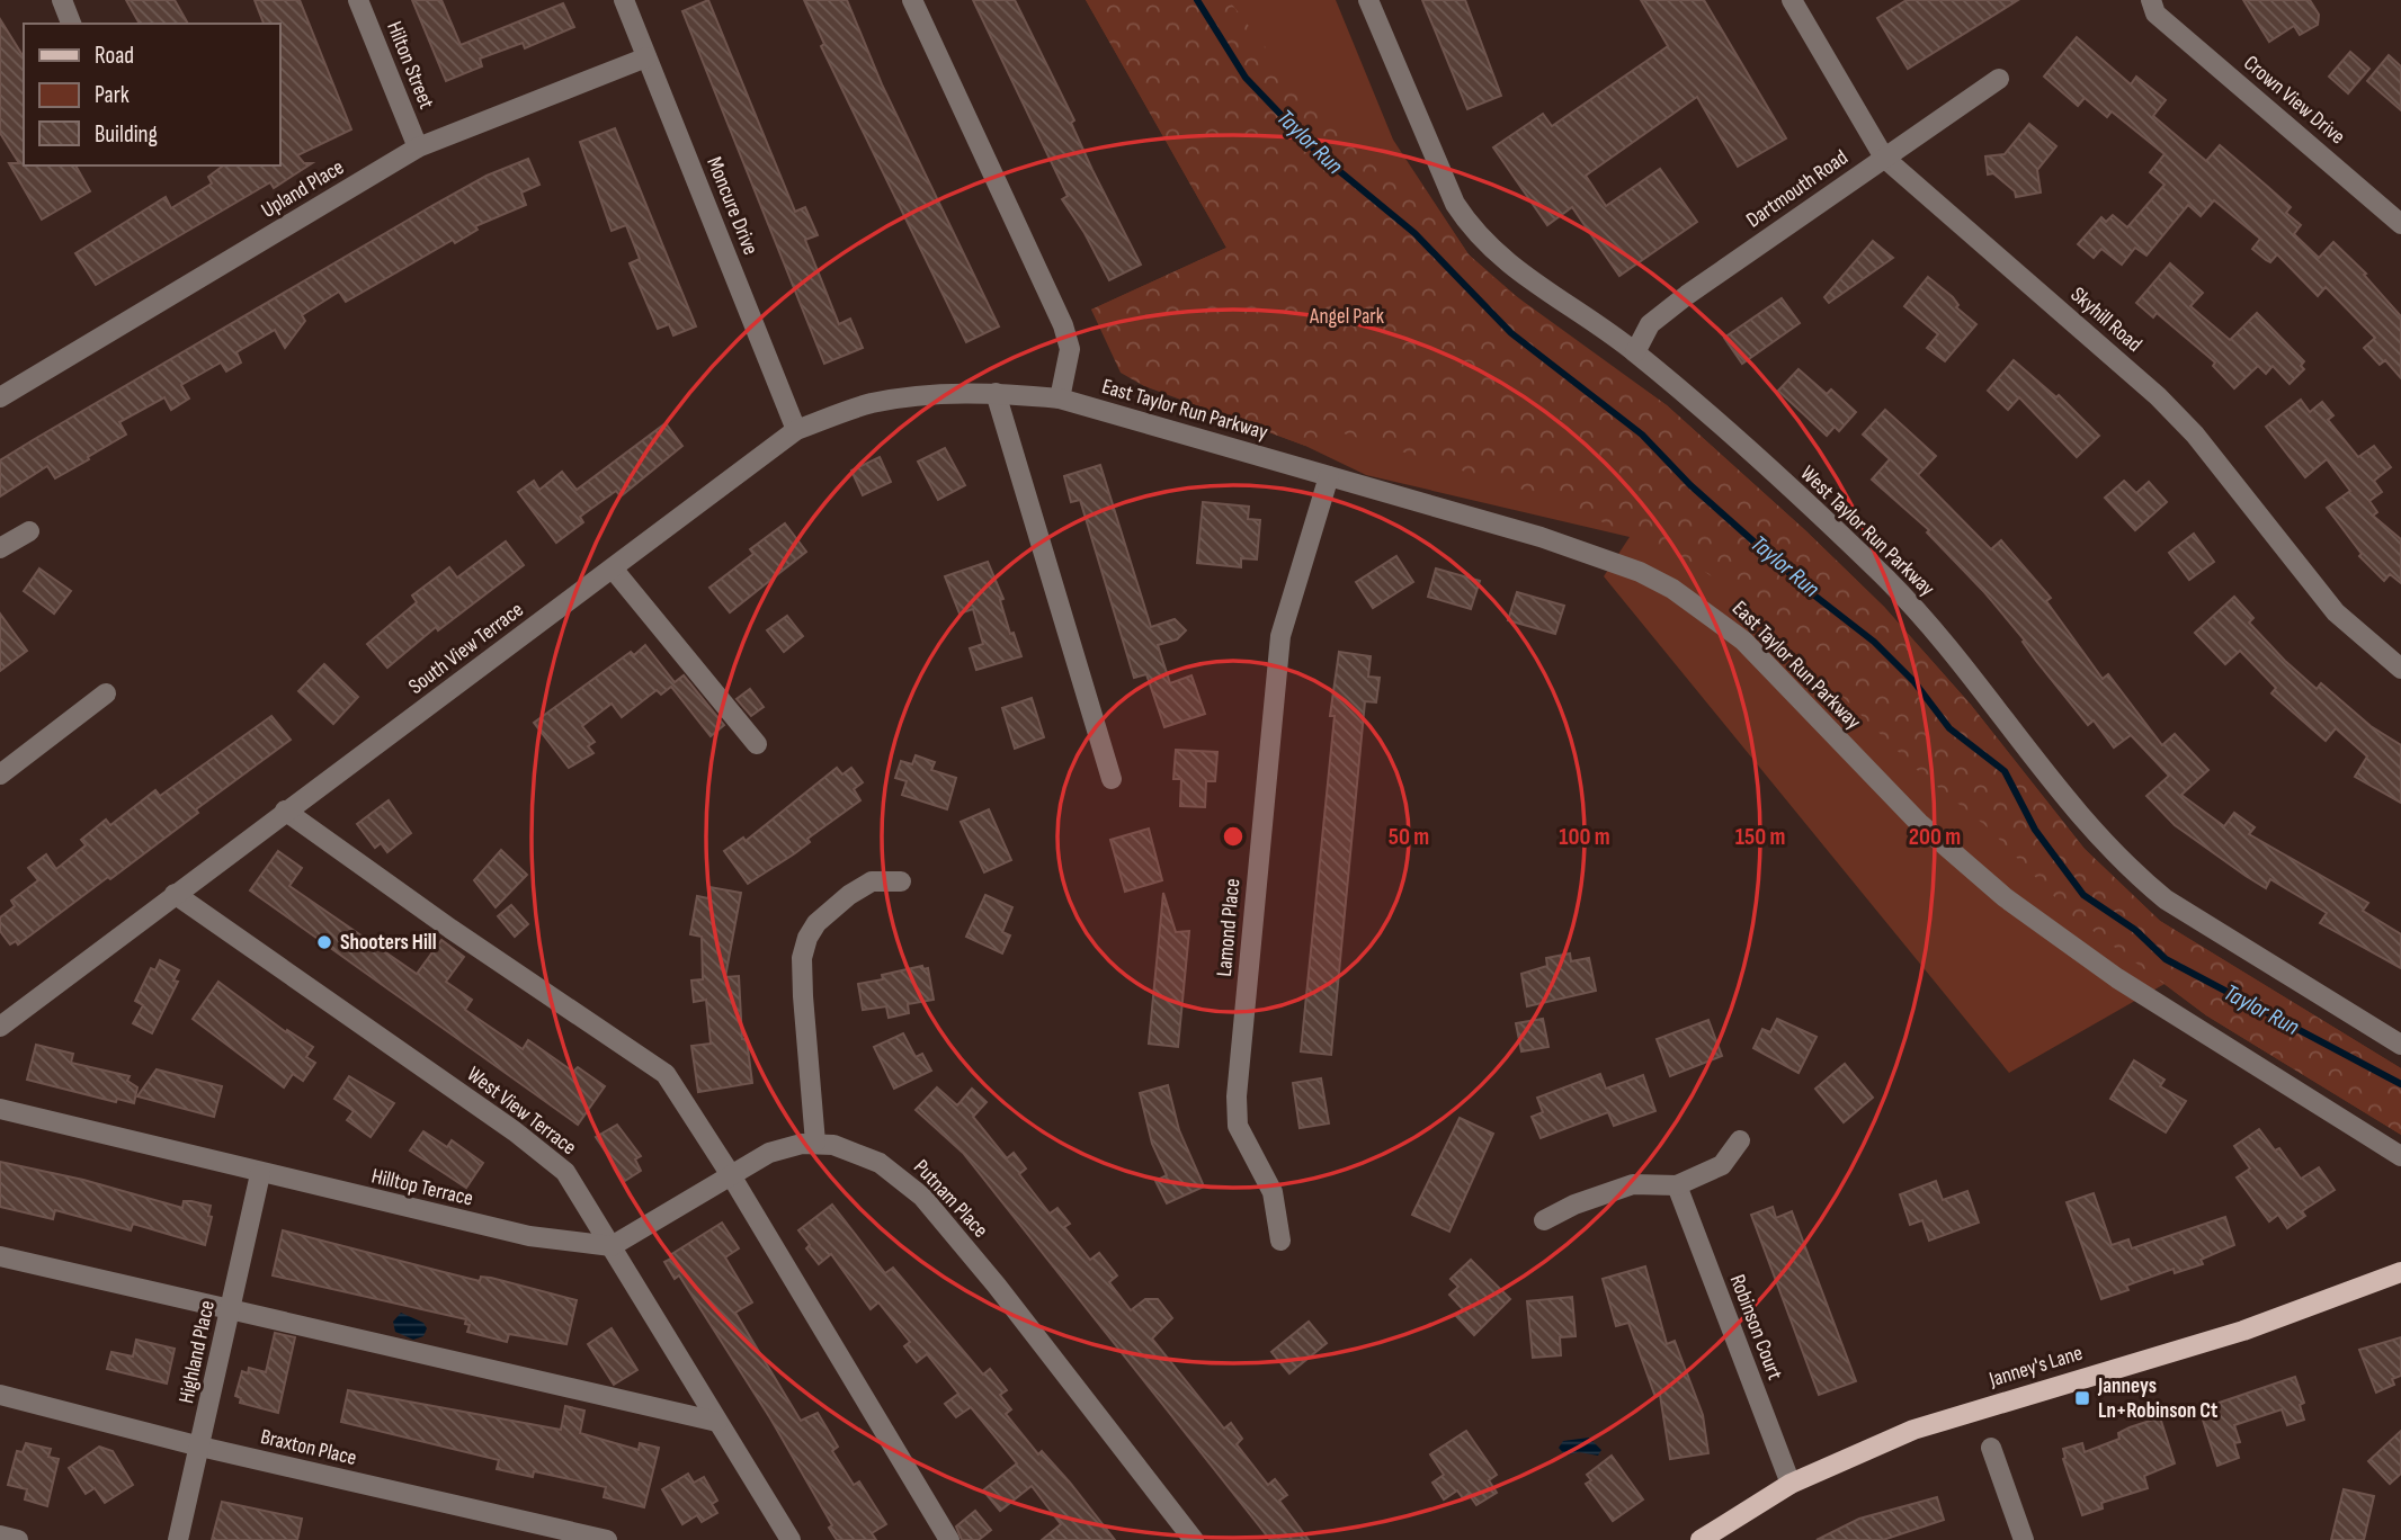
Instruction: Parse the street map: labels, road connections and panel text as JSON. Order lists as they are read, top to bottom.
{
  "streets": {
    "main road": ["Janney's Lane"],
    "street": [
      "Hilton Street",
      "Crown View Drive",
      "Upland Place",
      "Dartmouth Road",
      "Moncure Drive",
      "Skyhill Road",
      "East Taylor Run Parkway",
      "West Taylor Run Parkway",
      "South View Terrace",
      "Lamond Place",
      "West View Terrace",
      "Hilltop Terrace",
      "Putnam Place",
      "Robinson Court",
      "Highland Place",
      "Braxton Place"
    ]
  },
  "crossings": [
    ["Hilton Street", "Upland Place"],
    ["Upland Place", "Moncure Drive"],
    ["Dartmouth Road", "Skyhill Road"],
    ["Dartmouth Road", "West Taylor Run Parkway"],
    ["Moncure Drive", "South View Terrace"],
    ["East Taylor Run Parkway", "South View Terrace"],
    ["East Taylor Run Parkway", "Lamond Place"],
    ["South View Terrace", "West View Terrace"],
    ["West View Terrace", "Hilltop Terrace"],
    ["Hilltop Terrace", "Highland Place"],
    ["Robinson Court", "Janney's Lane"],
    ["Highland Place", "Braxton Place"]
  ],
  "water": ["Taylor Run"],
  "parks": ["Angel Park"],
  "places": {
    "other": ["Shooters Hill"],
    "transit": ["Janneys Ln+Robinson Ct"]
  },
  "legend": ["Road", "Park", "Building"],
  "rings": [
    "50 m",
    "100 m",
    "150 m",
    "200 m"
  ]
}
